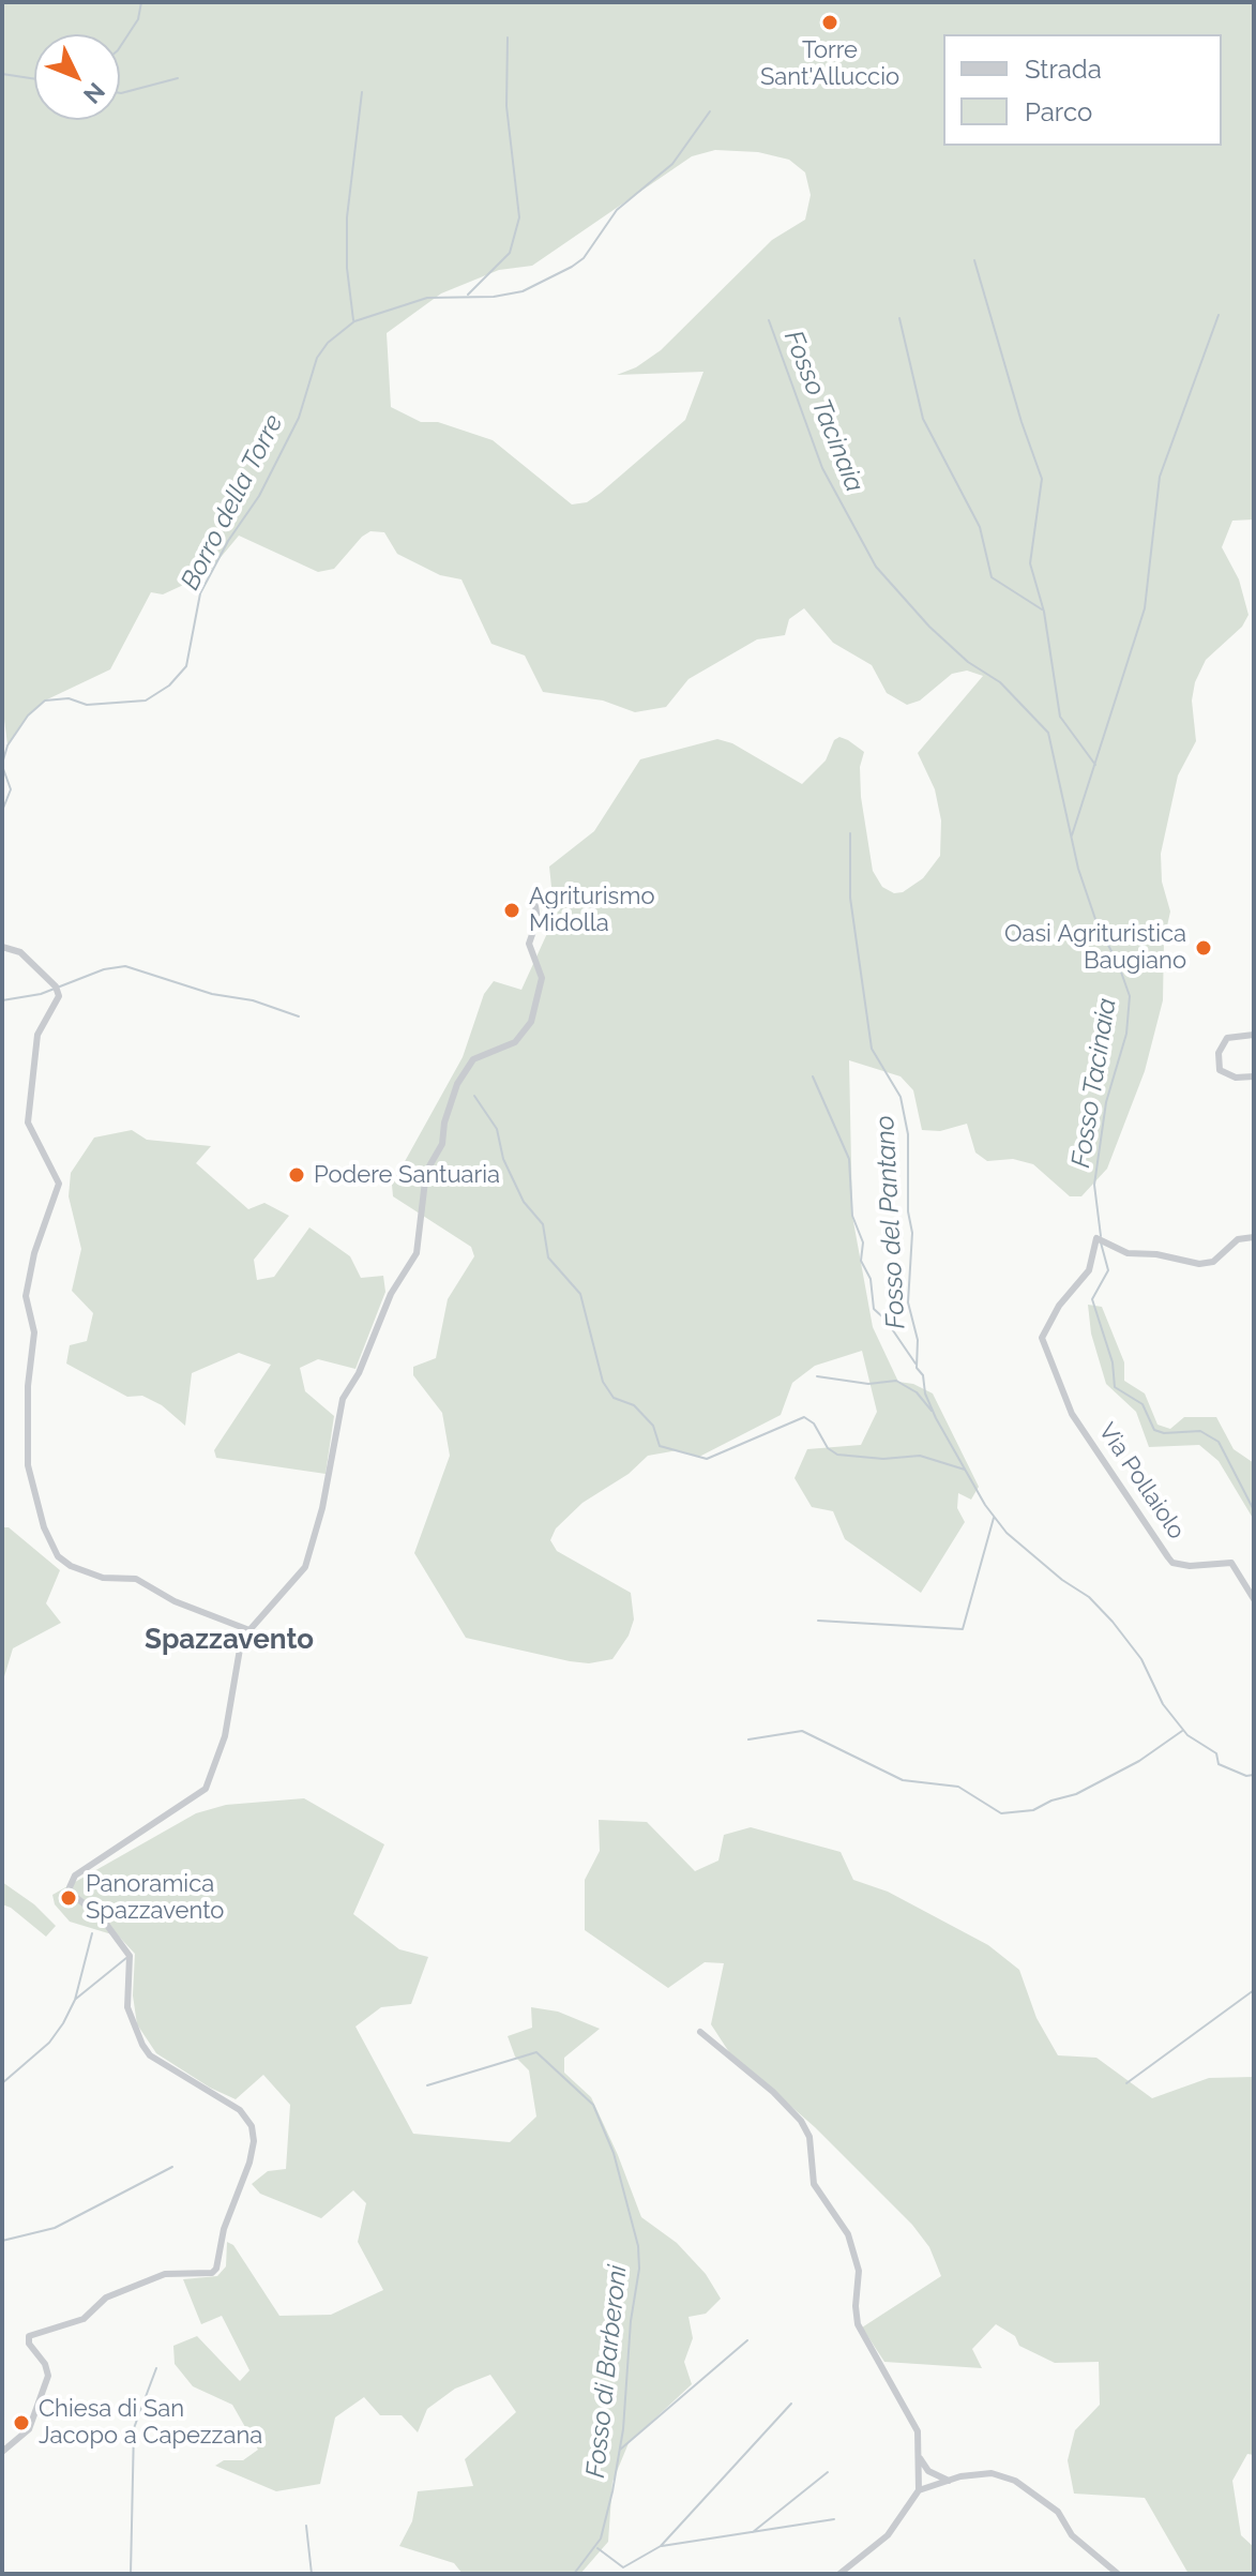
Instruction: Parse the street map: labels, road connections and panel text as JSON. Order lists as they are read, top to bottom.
{
  "streets": {
    "street": ["Via Pollaiolo"]
  },
  "districts": ["Spazzavento"],
  "water": [
    "Fosso Tacinaia",
    "Borro della Torre",
    "Fosso del Pantano",
    "Fosso di Barberoni"
  ],
  "places": [
    "Torre Sant'Alluccio",
    "Agriturismo Midolla",
    "Oasi Agrituristica Baugiano",
    "Podere Santuaria",
    "Panoramica Spazzavento",
    "Chiesa di San Jacopo a Capezzana"
  ],
  "legend": ["Strada", "Parco"],
  "north": "bottom right"
}
